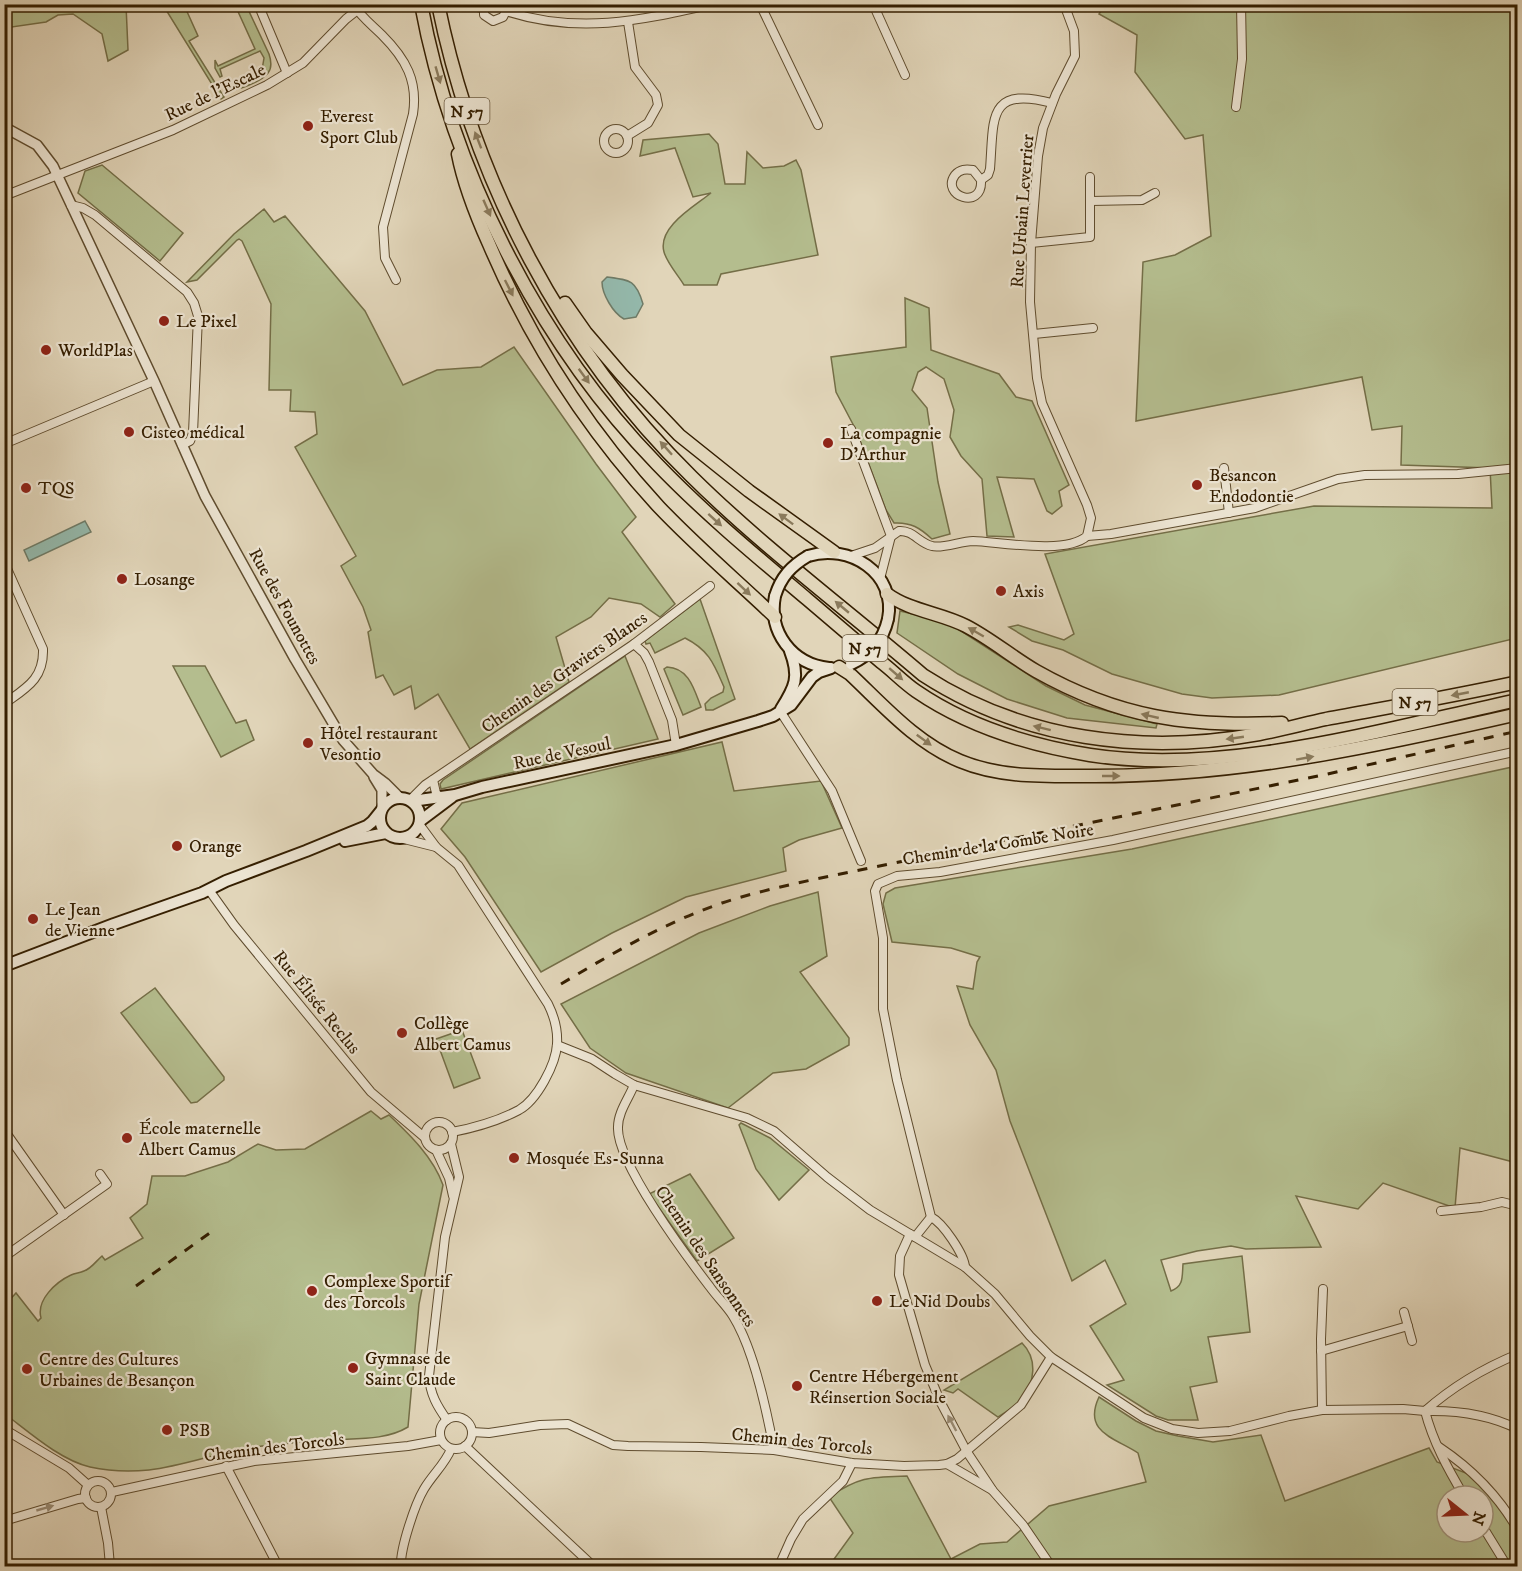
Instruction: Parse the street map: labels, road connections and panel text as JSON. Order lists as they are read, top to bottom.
{
  "streets": {
    "highway": ["N 57"],
    "main road": ["Rue de Vesoul"],
    "street": [
      "Rue de l'Escale",
      "Rue Urbain Leverrier",
      "Rue des Founottes",
      "Chemin des Graviers Blancs",
      "Chemin de la Combe Noire",
      "Rue Élisée Reclus",
      "Chemin des Sansonnets",
      "Chemin des Torcols"
    ]
  },
  "crossings": [
    ["Rue de l'Escale", "Rue des Founottes"],
    ["Rue des Founottes", "Chemin des Graviers Blancs"],
    ["Rue des Founottes", "Rue de Vesoul"],
    ["Chemin des Graviers Blancs", "Rue de Vesoul"],
    ["Chemin des Sansonnets", "Chemin des Torcols"]
  ],
  "places": [
    "Everest Sport Club",
    "Le Pixel",
    "WorldPlas",
    "Cisteo médical",
    "La compagnie D'Arthur",
    "Besancon Endodontie",
    "TQS",
    "Losange",
    "Axis",
    "Hôtel restaurant Vesontio",
    "Orange",
    "Le Jean de Vienne",
    "Collège Albert Camus",
    "École maternelle Albert Camus",
    "Mosquée Es-Sunna",
    "Complexe Sportif des Torcols",
    "Le Nid Doubs",
    "Gymnase de Saint Claude",
    "Centre des Cultures Urbaines de Besançon",
    "Centre Hébergement Réinsertion Sociale",
    "PSB"
  ],
  "north": "right"
}
